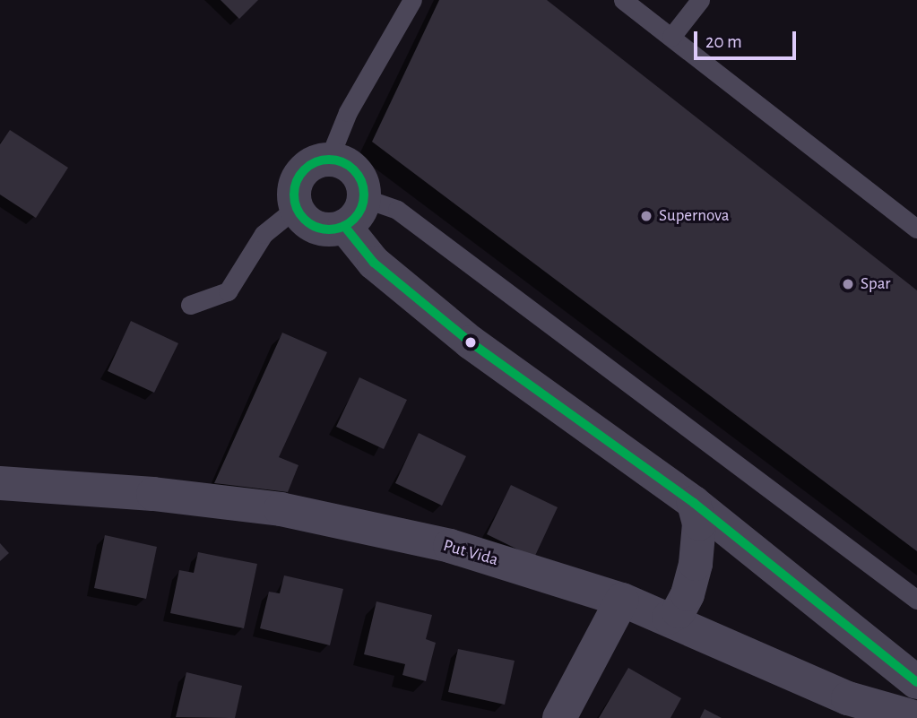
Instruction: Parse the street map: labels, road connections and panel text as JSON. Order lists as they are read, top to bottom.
{
  "streets": {
    "street": ["Put Vida"]
  },
  "places": ["Supernova", "Spar"],
  "scale_bar": "20 m"
}
